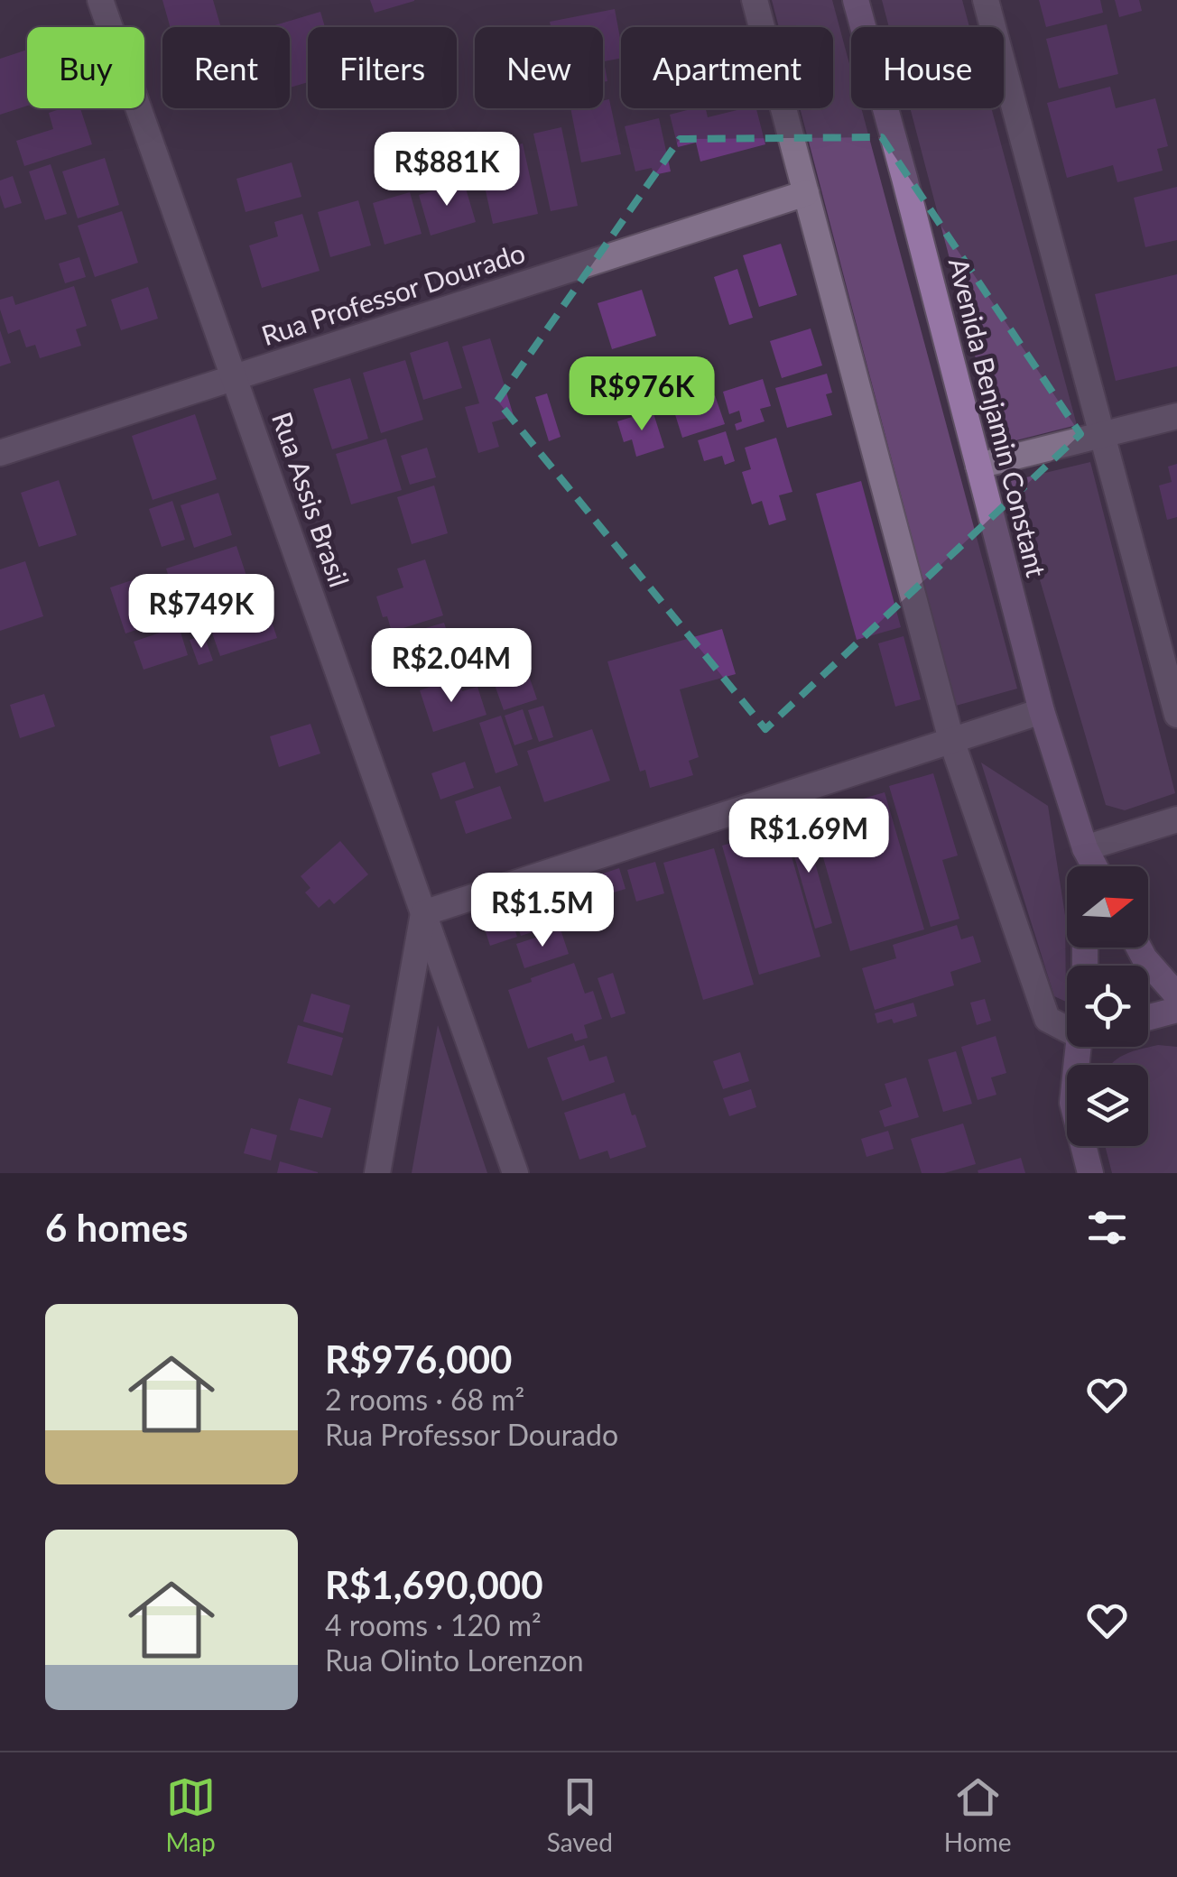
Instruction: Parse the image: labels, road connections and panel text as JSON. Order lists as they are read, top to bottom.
{
  "streets": {
    "main road": ["Avenida Benjamin Constant"],
    "street": ["Rua Professor Dourado", "Rua Assis Brasil"]
  },
  "crossings": [
    ["Rua Professor Dourado", "Rua Assis Brasil"]
  ],
  "north": "right",
  "page": {
    "chip": [
      "Buy",
      "Rent",
      "Filters",
      "New",
      "Apartment",
      "House"
    ],
    "price": [
      "R$881K",
      "R$976K",
      "R$749K",
      "R$2.04M",
      "R$1.69M",
      "R$1.5M"
    ],
    "heading": "6 homes",
    "list": [
      {
        "name": "R$976,000",
        "note": "2 rooms · 68 m² · Rua Professor Dourado"
      },
      {
        "name": "R$1,690,000",
        "note": "4 rooms · 120 m² · Rua Olinto Lorenzon"
      }
    ],
    "tabs": ["Map", "Saved", "Home"]
  }
}
